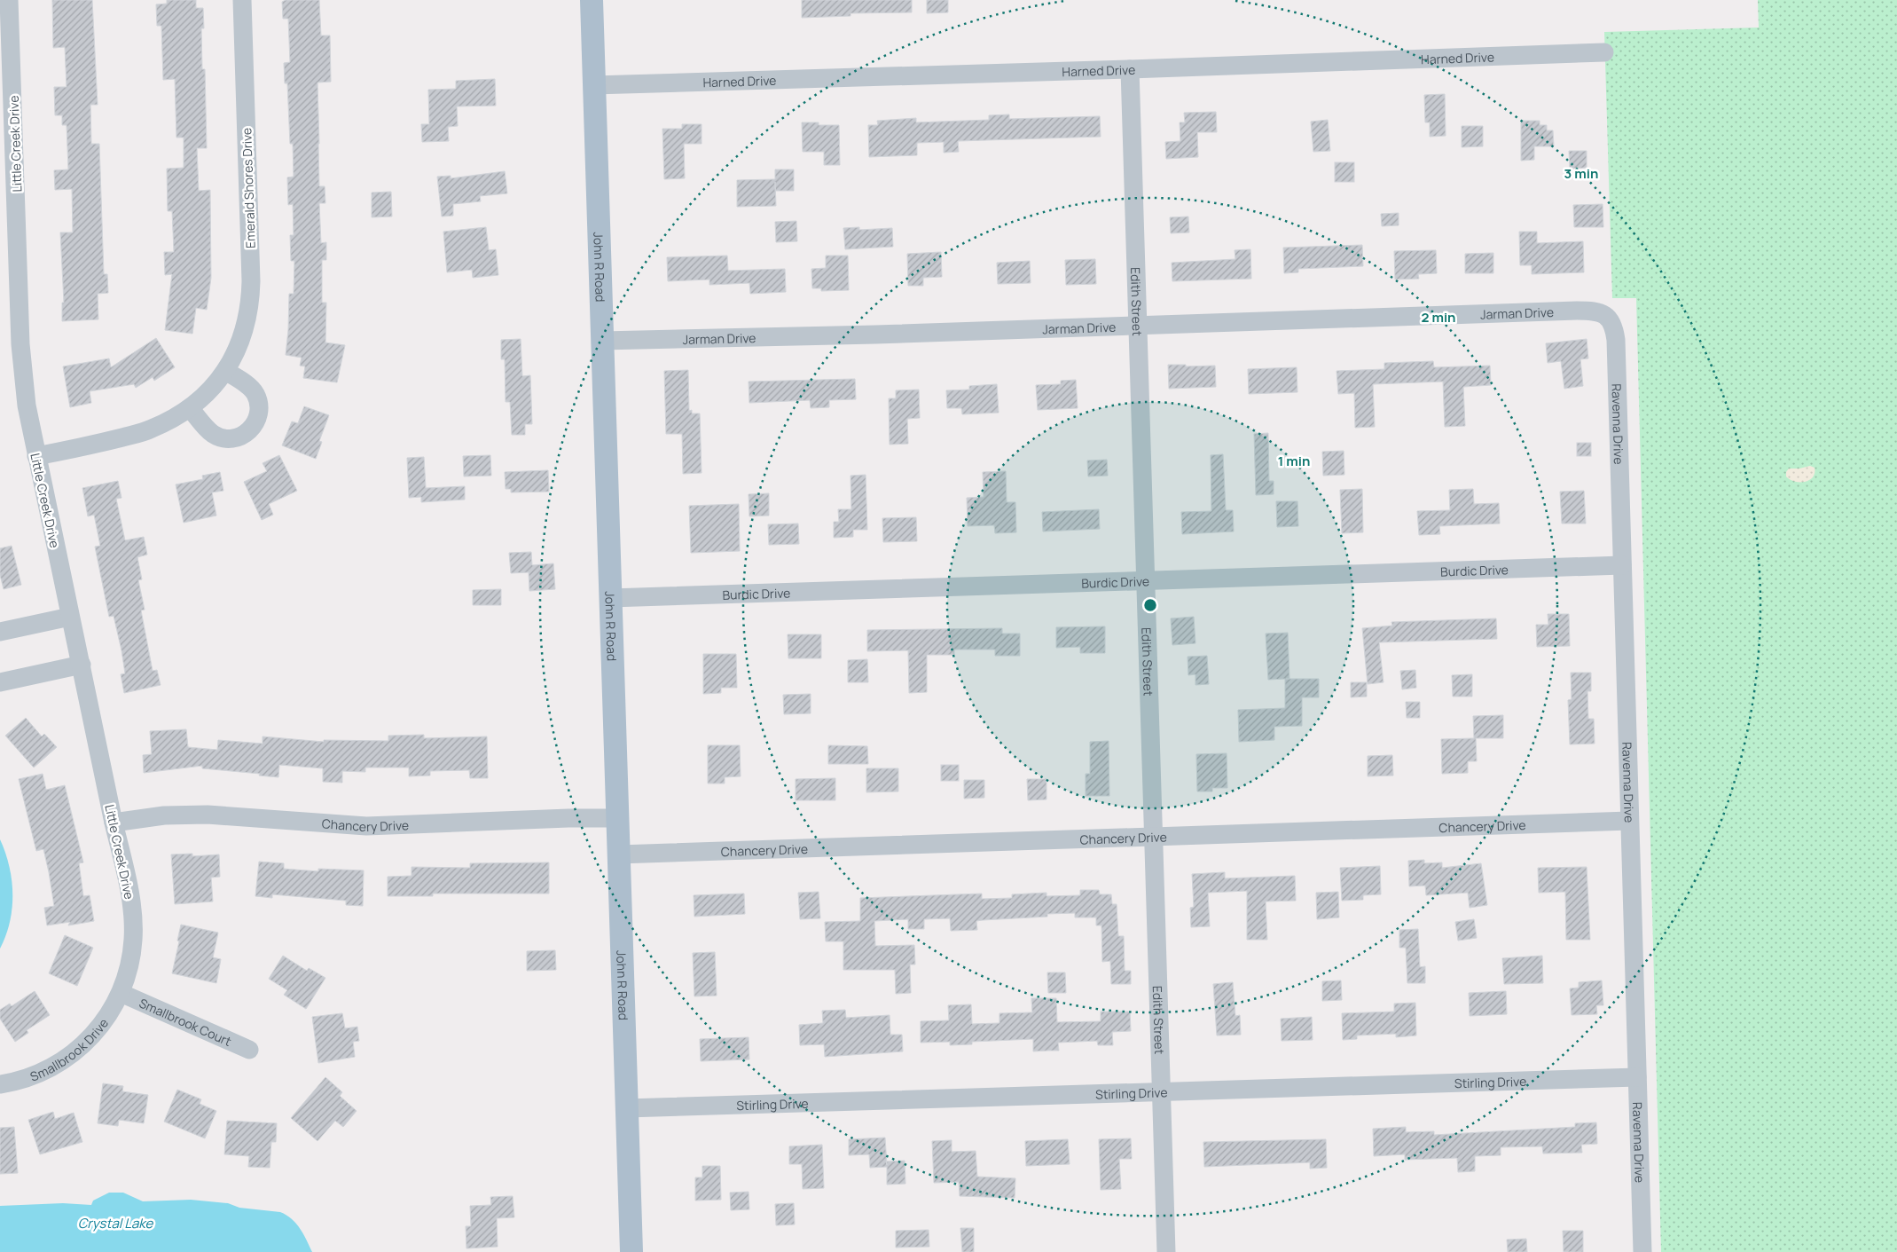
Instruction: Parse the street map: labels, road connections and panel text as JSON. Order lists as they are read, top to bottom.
{
  "streets": {
    "main road": ["John R Road"],
    "street": [
      "Harned Drive",
      "Little Creek Drive",
      "Emerald Shores Drive",
      "Edith Street",
      "Jarman Drive",
      "Ravenna Drive",
      "Burdic Drive",
      "Chancery Drive",
      "Smallbrook Court",
      "Smallbrook Drive",
      "Stirling Drive"
    ]
  },
  "crossings": [
    ["Harned Drive", "John R Road"],
    ["Harned Drive", "Edith Street"],
    ["Little Creek Drive", "Emerald Shores Drive"],
    ["Little Creek Drive", "Chancery Drive"],
    ["Little Creek Drive", "Smallbrook Court"],
    ["Little Creek Drive", "Smallbrook Drive"],
    ["John R Road", "Jarman Drive"],
    ["John R Road", "Burdic Drive"],
    ["John R Road", "Chancery Drive"],
    ["John R Road", "Stirling Drive"],
    ["Edith Street", "Jarman Drive"],
    ["Edith Street", "Burdic Drive"],
    ["Edith Street", "Chancery Drive"],
    ["Edith Street", "Stirling Drive"],
    ["Jarman Drive", "Ravenna Drive"],
    ["Ravenna Drive", "Burdic Drive"],
    ["Ravenna Drive", "Chancery Drive"],
    ["Ravenna Drive", "Stirling Drive"],
    ["Smallbrook Court", "Smallbrook Drive"]
  ],
  "water": ["Crystal Lake"],
  "rings": ["3 min", "2 min", "1 min"]
}
